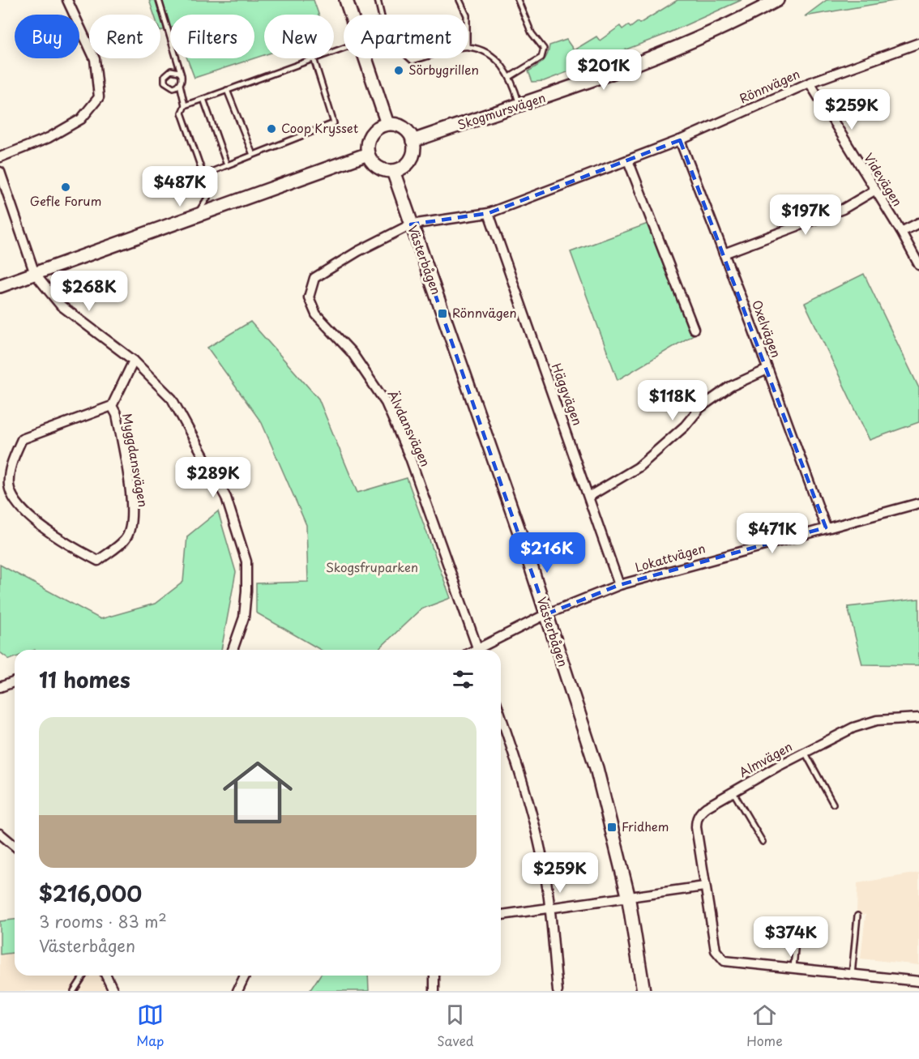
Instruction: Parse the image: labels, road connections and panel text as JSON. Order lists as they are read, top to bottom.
{
  "streets": {
    "street": [
      "Rönnvägen",
      "Skogmursvägen",
      "Videvägen",
      "Västerbågen",
      "Oxelvägen",
      "Häggvägen",
      "Älvdansvägen",
      "Myggdansvägen",
      "Lokattvägen",
      "Almvägen"
    ]
  },
  "crossings": [
    ["Rönnvägen", "Videvägen"],
    ["Rönnvägen", "Västerbågen"],
    ["Rönnvägen", "Oxelvägen"],
    ["Rönnvägen", "Häggvägen"],
    ["Rönnvägen", "Älvdansvägen"],
    ["Skogmursvägen", "Västerbågen"],
    ["Västerbågen", "Älvdansvägen"],
    ["Västerbågen", "Lokattvägen"],
    ["Oxelvägen", "Lokattvägen"],
    ["Häggvägen", "Lokattvägen"]
  ],
  "parks": ["Skogsfruparken"],
  "places": {
    "other": ["Sörbygrillen", "Coop Krysset", "Gefle Forum"],
    "transit": ["Rönnvägen", "Fridhem"]
  },
  "page": {
    "chip": [
      "Buy",
      "Rent",
      "Filters",
      "New",
      "Apartment"
    ],
    "price": [
      "$201K",
      "$259K",
      "$487K",
      "$197K",
      "$268K",
      "$118K",
      "$289K",
      "$471K",
      "$216K",
      "$259K",
      "$374K"
    ],
    "heading": "11 homes",
    "list": [
      {
        "name": "$216,000",
        "note": "3 rooms · 83 m² · Västerbågen"
      }
    ],
    "tabs": ["Map", "Saved", "Home"]
  }
}
